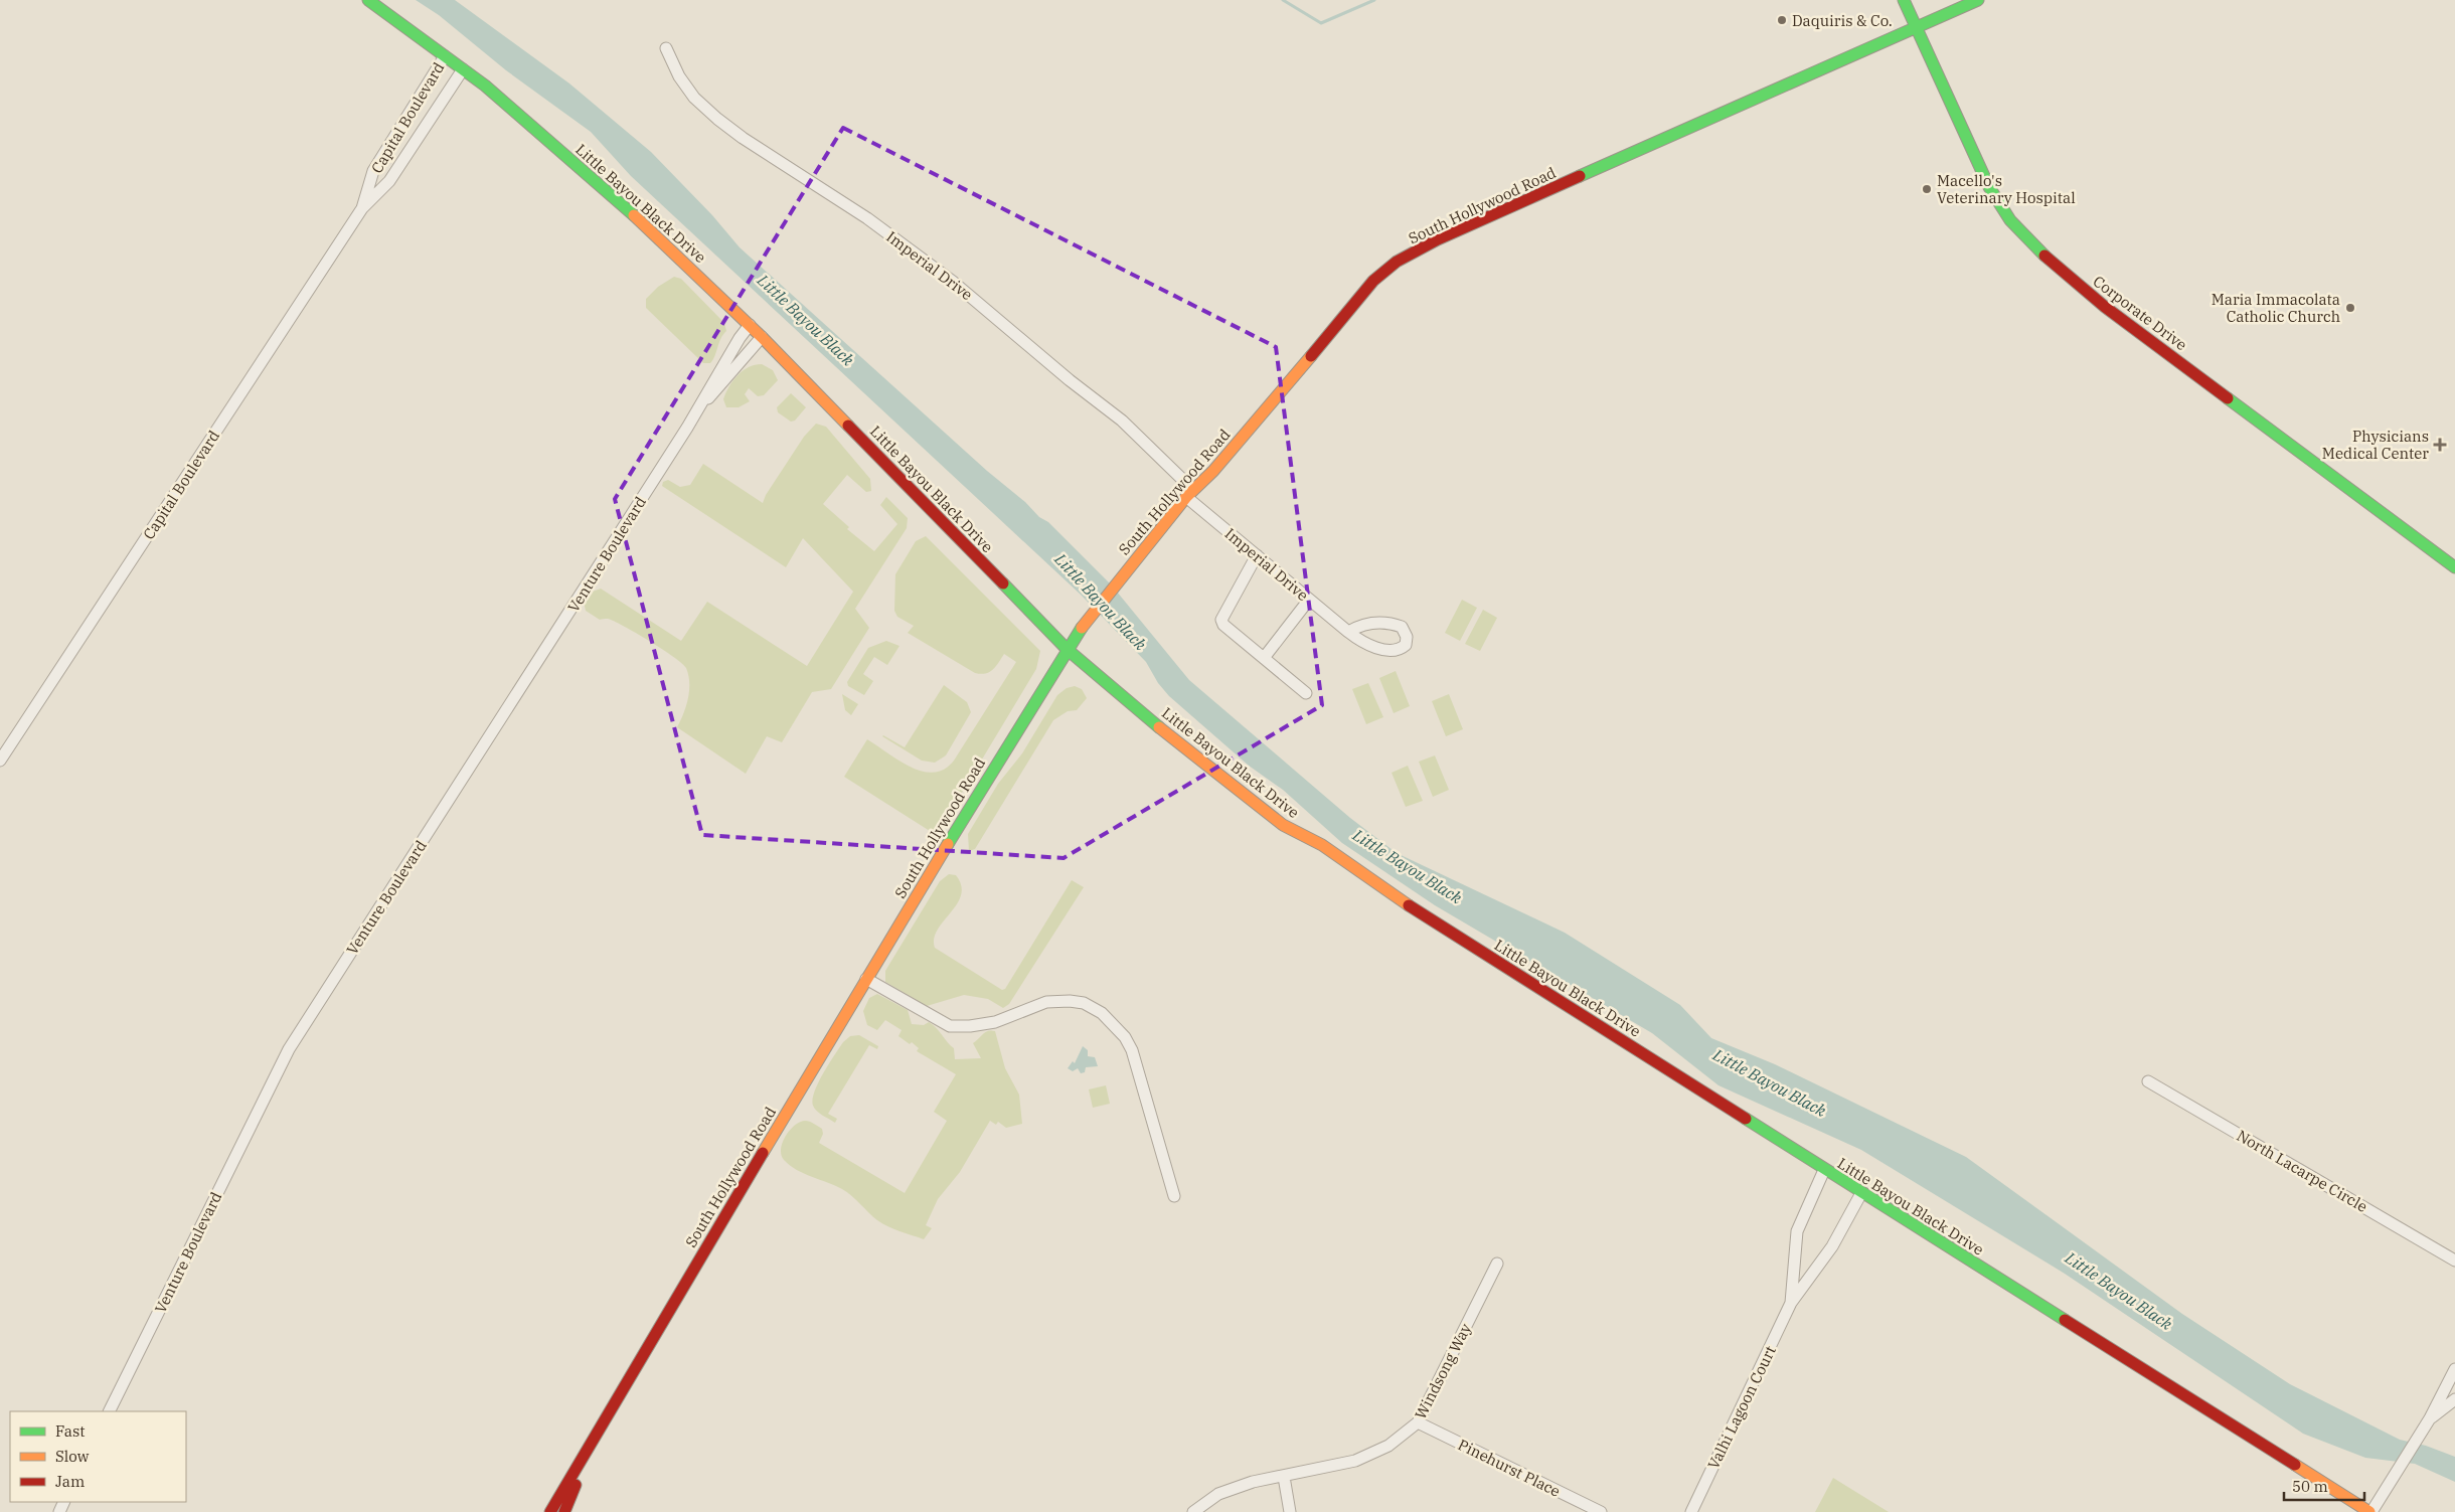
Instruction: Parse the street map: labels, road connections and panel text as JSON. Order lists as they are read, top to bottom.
{
  "streets": {
    "main road": ["Little Bayou Black Drive", "South Hollywood Road", "Corporate Drive"],
    "street": [
      "Capital Boulevard",
      "Imperial Drive",
      "Venture Boulevard",
      "North Lacarpe Circle",
      "Windsong Way",
      "Valhi Lagoon Court",
      "Pinehurst Place"
    ]
  },
  "crossings": [
    ["Capital Boulevard", "Little Bayou Black Drive"],
    ["Little Bayou Black Drive", "South Hollywood Road"],
    ["Little Bayou Black Drive", "Venture Boulevard"],
    ["Little Bayou Black Drive", "Valhi Lagoon Court"],
    ["South Hollywood Road", "Imperial Drive"],
    ["South Hollywood Road", "Corporate Drive"],
    ["Windsong Way", "Pinehurst Place"]
  ],
  "water": ["Little Bayou Black"],
  "places": {
    "other": ["Daquiris & Co.", "Macello's Veterinary Hospital", "Maria Immacolata Catholic Church"],
    "health": ["Physicians Medical Center"]
  },
  "legend": ["Fast", "Slow", "Jam"],
  "scale_bar": "50 m"
}
